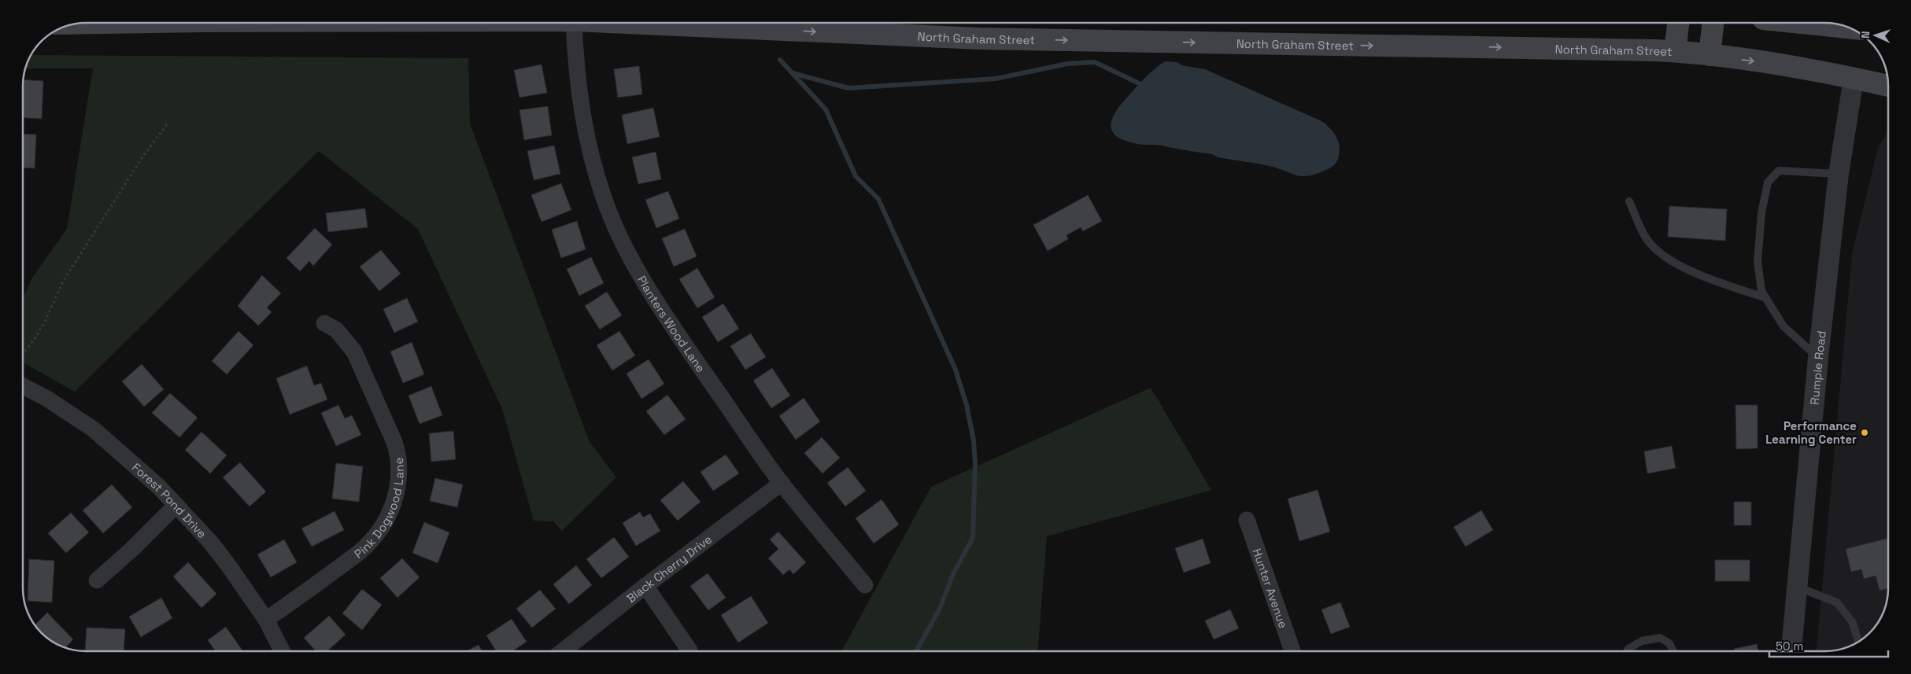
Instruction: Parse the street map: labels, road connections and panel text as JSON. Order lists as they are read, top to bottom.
{
  "streets": {
    "main road": ["North Graham Street"],
    "street": [
      "Planters Wood Lane",
      "Rumple Road",
      "Forest Pond Drive",
      "Pink Dogwood Lane",
      "Black Cherry Drive",
      "Hunter Avenue"
    ]
  },
  "crossings": [
    ["North Graham Street", "Rumple Road"],
    ["Planters Wood Lane", "Black Cherry Drive"],
    ["Forest Pond Drive", "Pink Dogwood Lane"]
  ],
  "one_way": ["North Graham Street"],
  "places": ["Performance Learning Center"],
  "scale_bar": "50 m",
  "north": "left"
}
